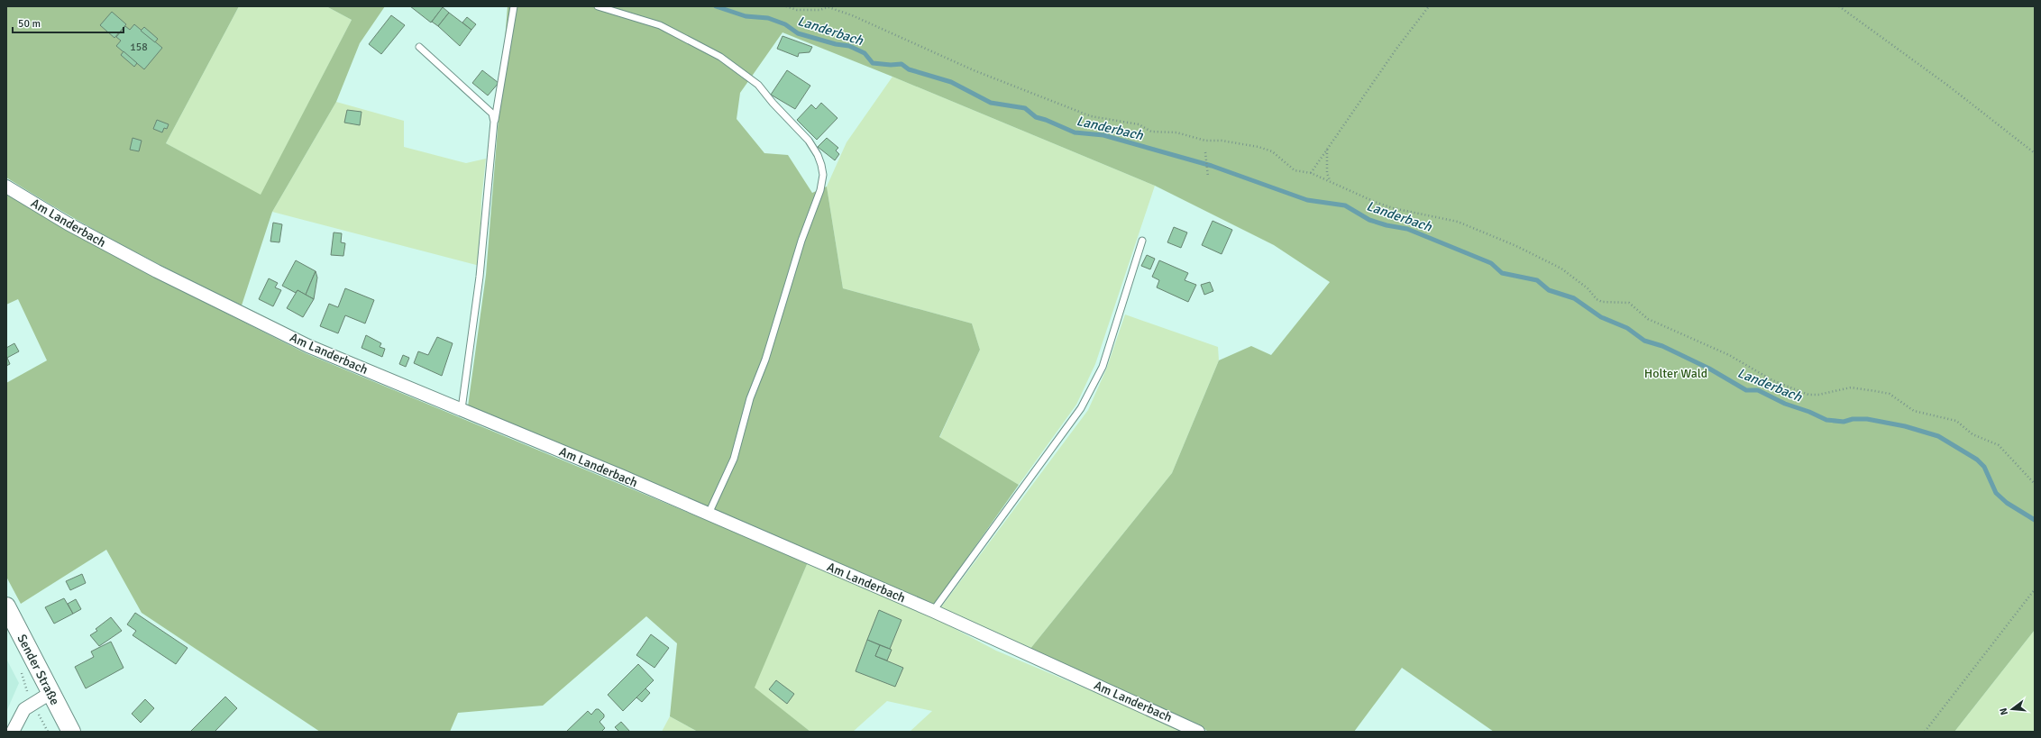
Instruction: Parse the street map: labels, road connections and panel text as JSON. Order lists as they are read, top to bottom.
{
  "streets": {
    "main road": ["Sender Straße"],
    "street": ["Am Landerbach"]
  },
  "water": ["Landerbach"],
  "parks": ["Holter Wald"],
  "house_numbers": ["158"],
  "scale_bar": "50 m",
  "north": "left"
}
